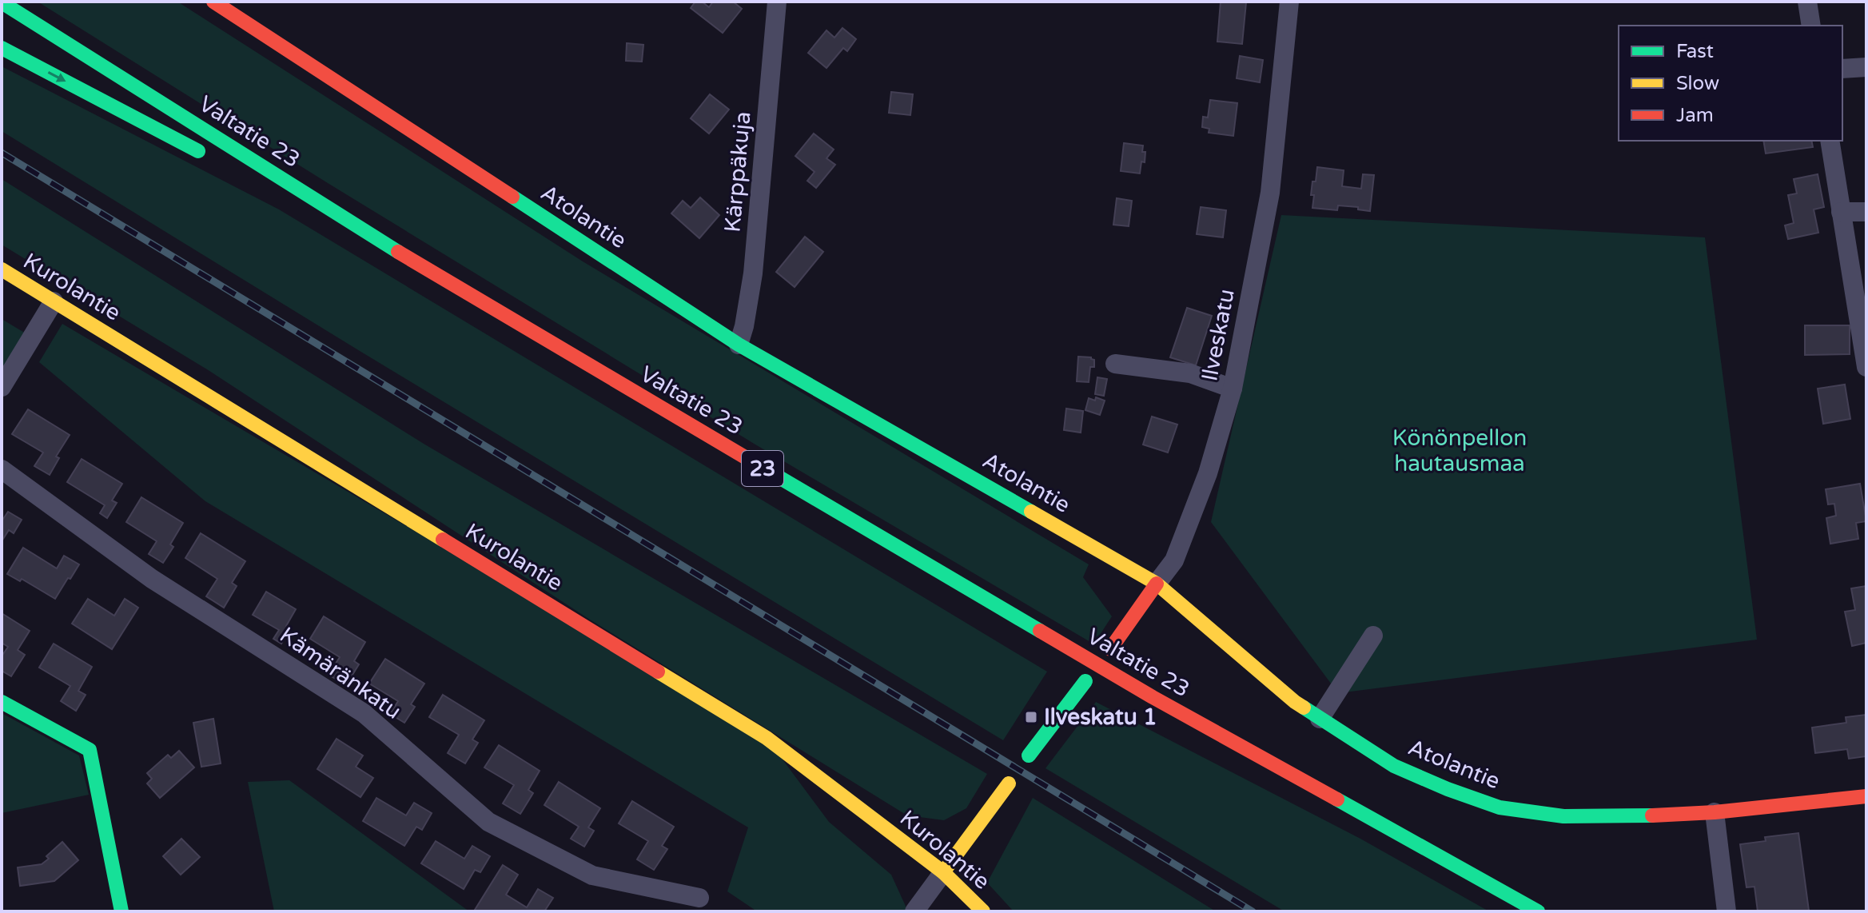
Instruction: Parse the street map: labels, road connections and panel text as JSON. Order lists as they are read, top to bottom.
{
  "streets": {
    "main road": [
      "Valtatie 23",
      "Atolantie",
      "Kurolantie",
      "Ilveskatu",
      "23"
    ],
    "street": ["Kärppäkuja", "Kämäränkatu"]
  },
  "crossings": [
    ["Kärppäkuja", "Atolantie"],
    ["Atolantie", "Ilveskatu"]
  ],
  "parks": ["Könönpellon hautausmaa"],
  "places": {
    "transit": ["Ilveskatu 1"]
  },
  "legend": ["Fast", "Slow", "Jam"]
}
